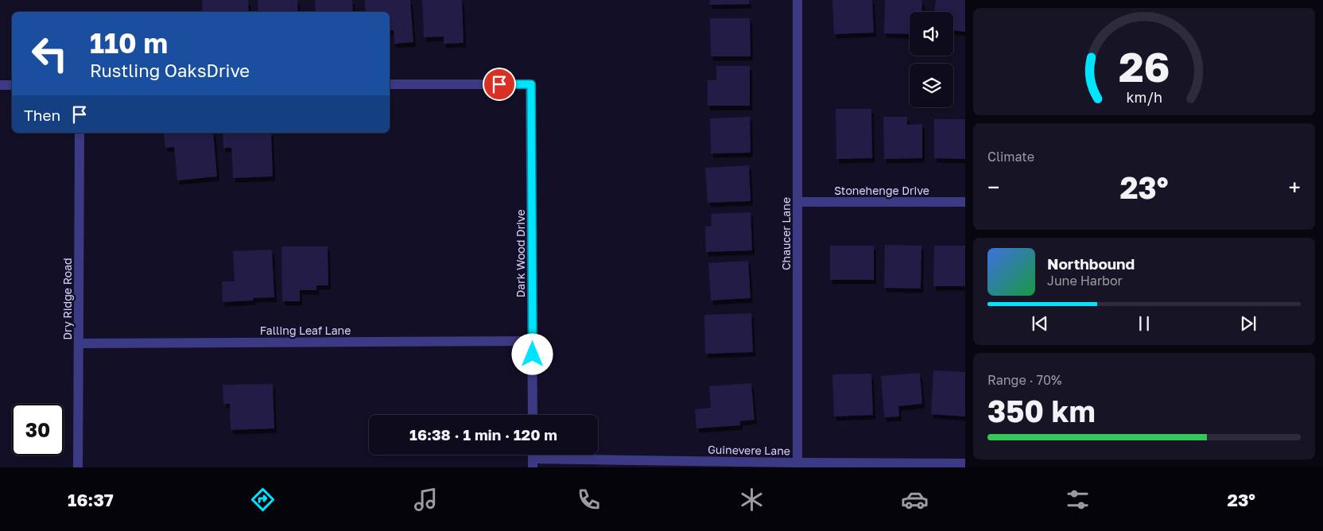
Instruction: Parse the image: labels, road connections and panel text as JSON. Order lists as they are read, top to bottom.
{
  "streets": {
    "street": [
      "Stonehenge Drive",
      "Chaucer Lane",
      "Dark Wood Drive",
      "Dry Ridge Road",
      "Falling Leaf Lane",
      "Guinevere Lane"
    ]
  },
  "crossings": [
    ["Stonehenge Drive", "Chaucer Lane"],
    ["Chaucer Lane", "Guinevere Lane"],
    ["Dark Wood Drive", "Falling Leaf Lane"],
    ["Dry Ridge Road", "Falling Leaf Lane"]
  ],
  "page": {
    "turn": ["110 m", "Rustling OaksDrive"],
    "then": "Then",
    "tile": [
      "Climate",
      ["Range · 70%", "350 km"]
    ],
    "heat": ["−", "23°", "+"],
    "song": ["Northbound", "June Harbor"],
    "limit": "30",
    "trip": "16:38 · 1 min · 120 m",
    "tabs": ["16:37", "23°"],
    "gauge": ["26", "km/h"]
  }
}
